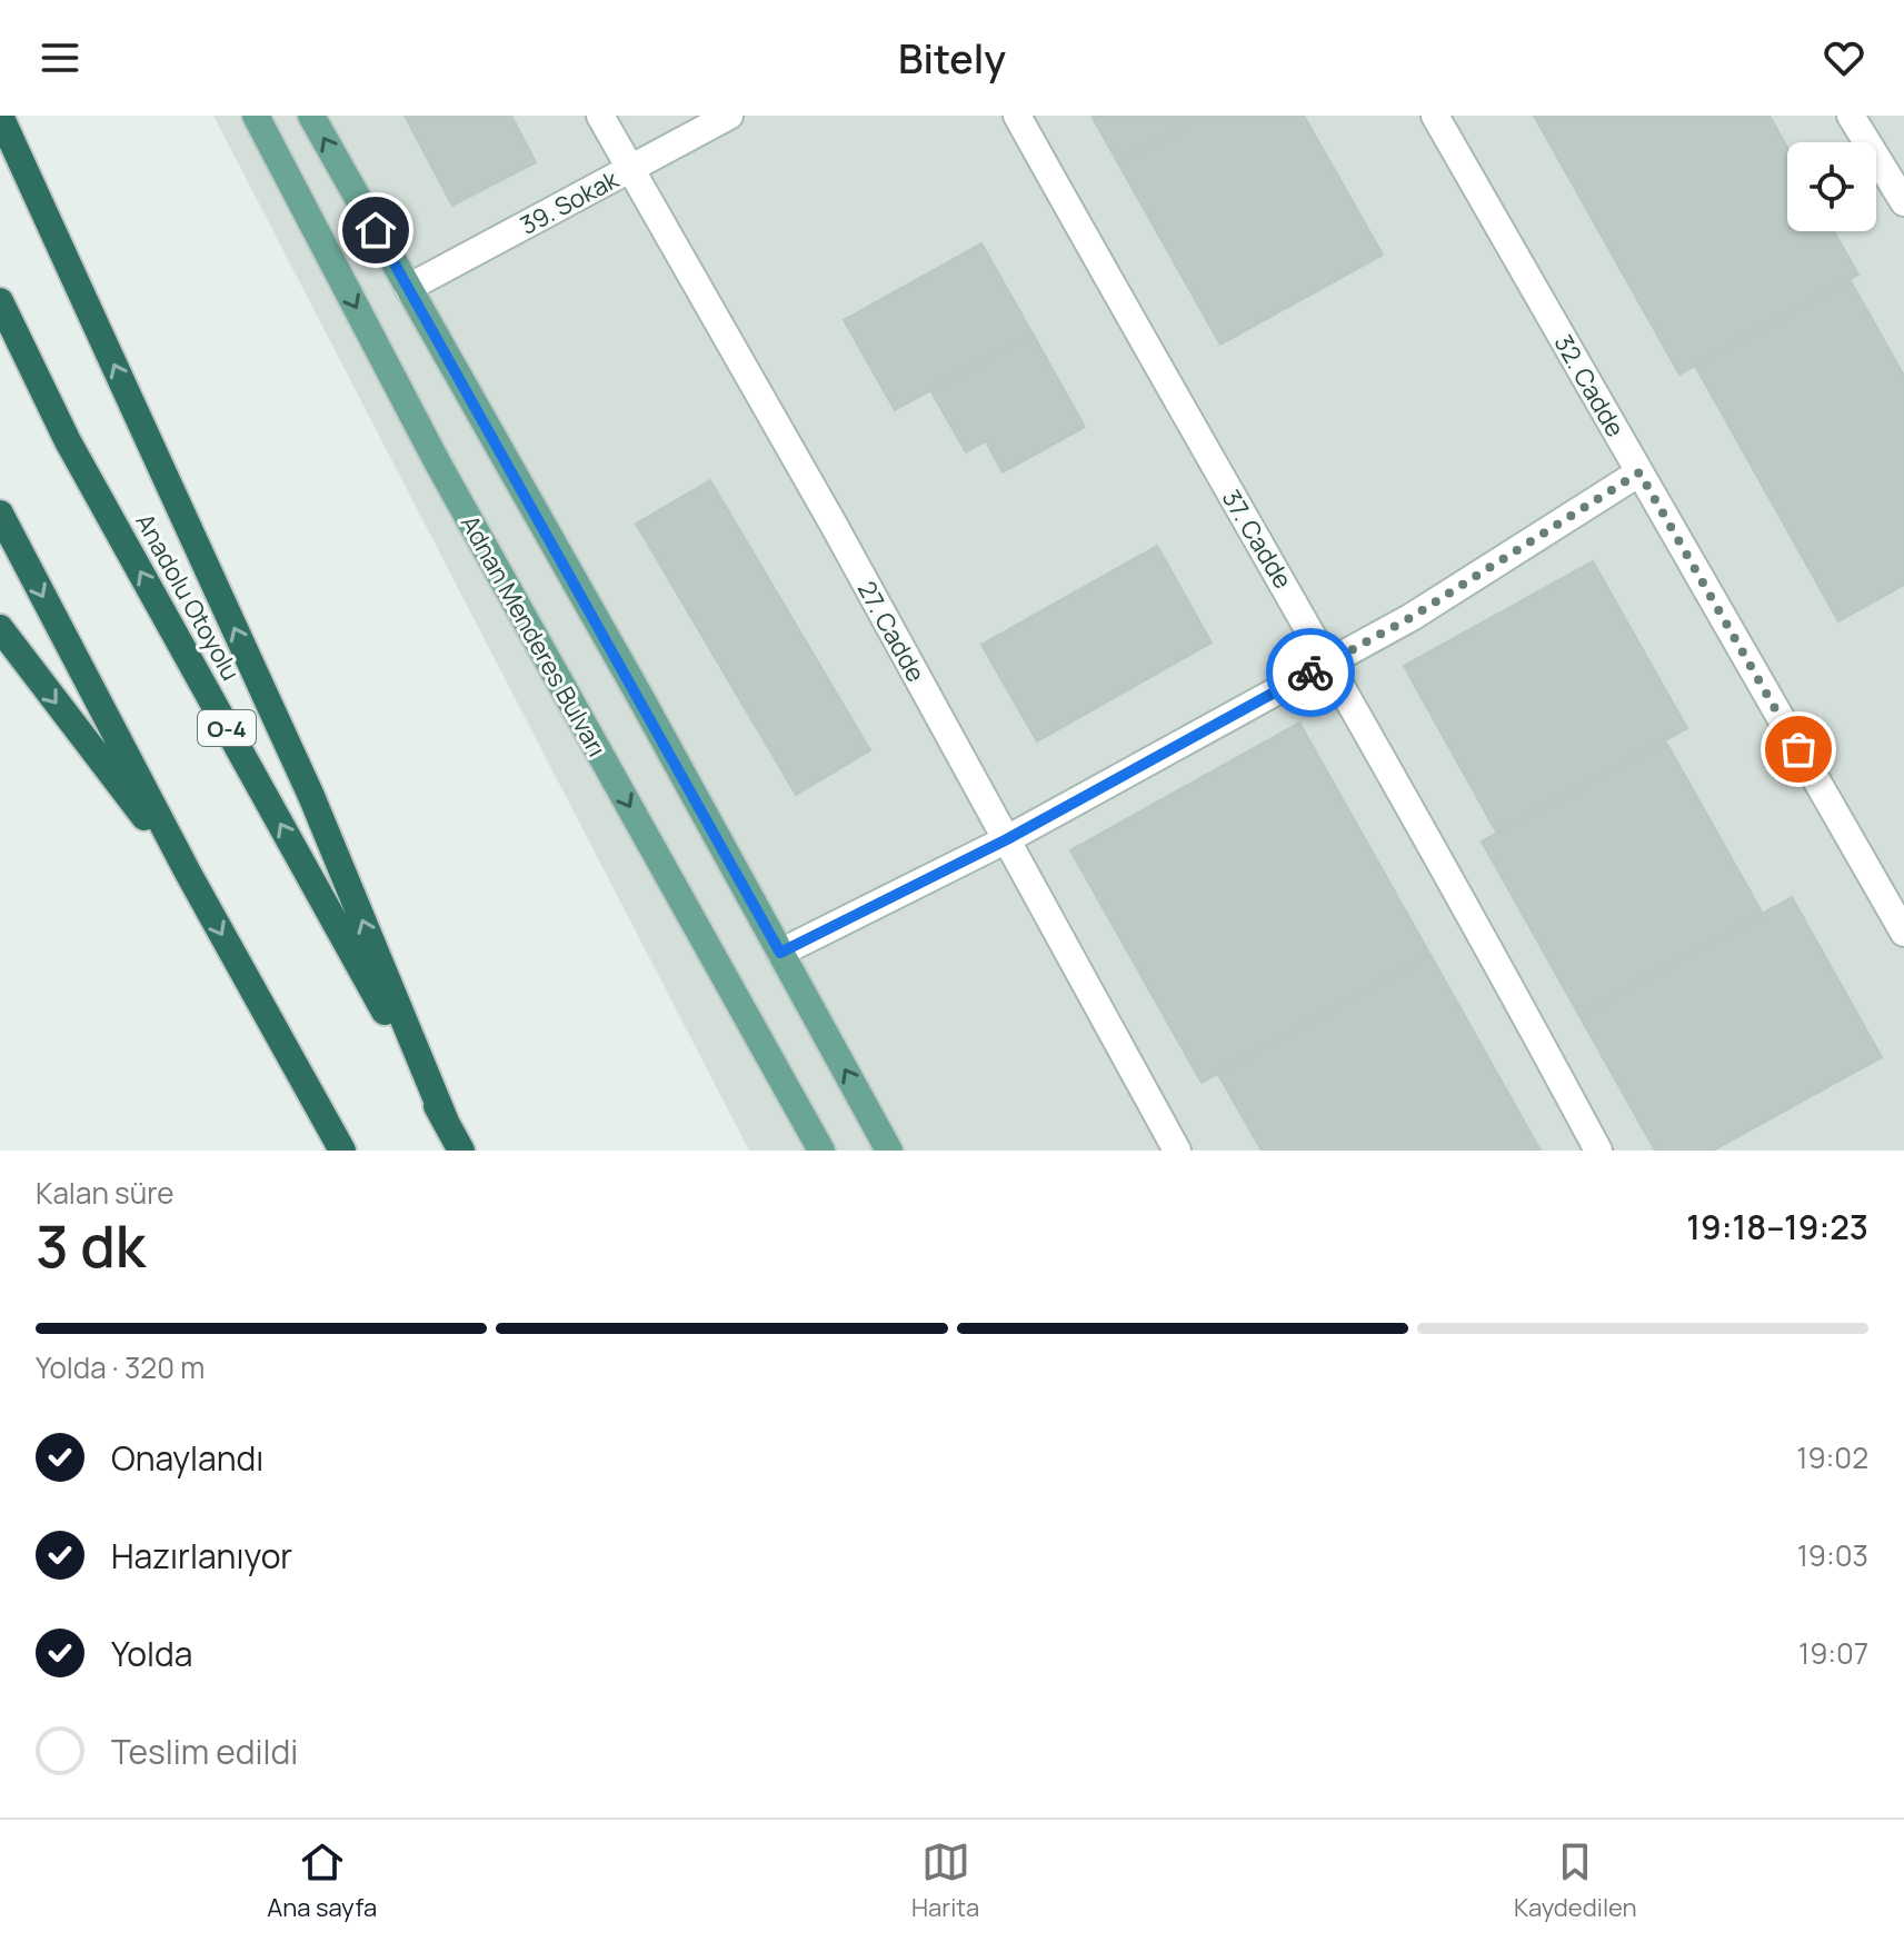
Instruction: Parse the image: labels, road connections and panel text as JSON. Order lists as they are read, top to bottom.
{
  "streets": {
    "highway": ["Anadolu Otoyolu", "O-4"],
    "main road": ["Adnan Menderes Bulvarı"],
    "street": [
      "39. Sokak",
      "32. Cadde",
      "37. Cadde",
      "27. Cadde"
    ]
  },
  "crossings": [
    ["39. Sokak", "27. Cadde"]
  ],
  "page": {
    "header": "Bitely",
    "heading": ["3 dk", "Kalan süre", "19:18–19:23"],
    "bar": "Yolda · 320 m",
    "list": [
      ["Onaylandı", "19:02"],
      ["Hazırlanıyor", "19:03"],
      ["Yolda", "19:07"],
      "Teslim edildi"
    ],
    "tabs": ["Ana sayfa", "Harita", "Kaydedilen"]
  }
}
